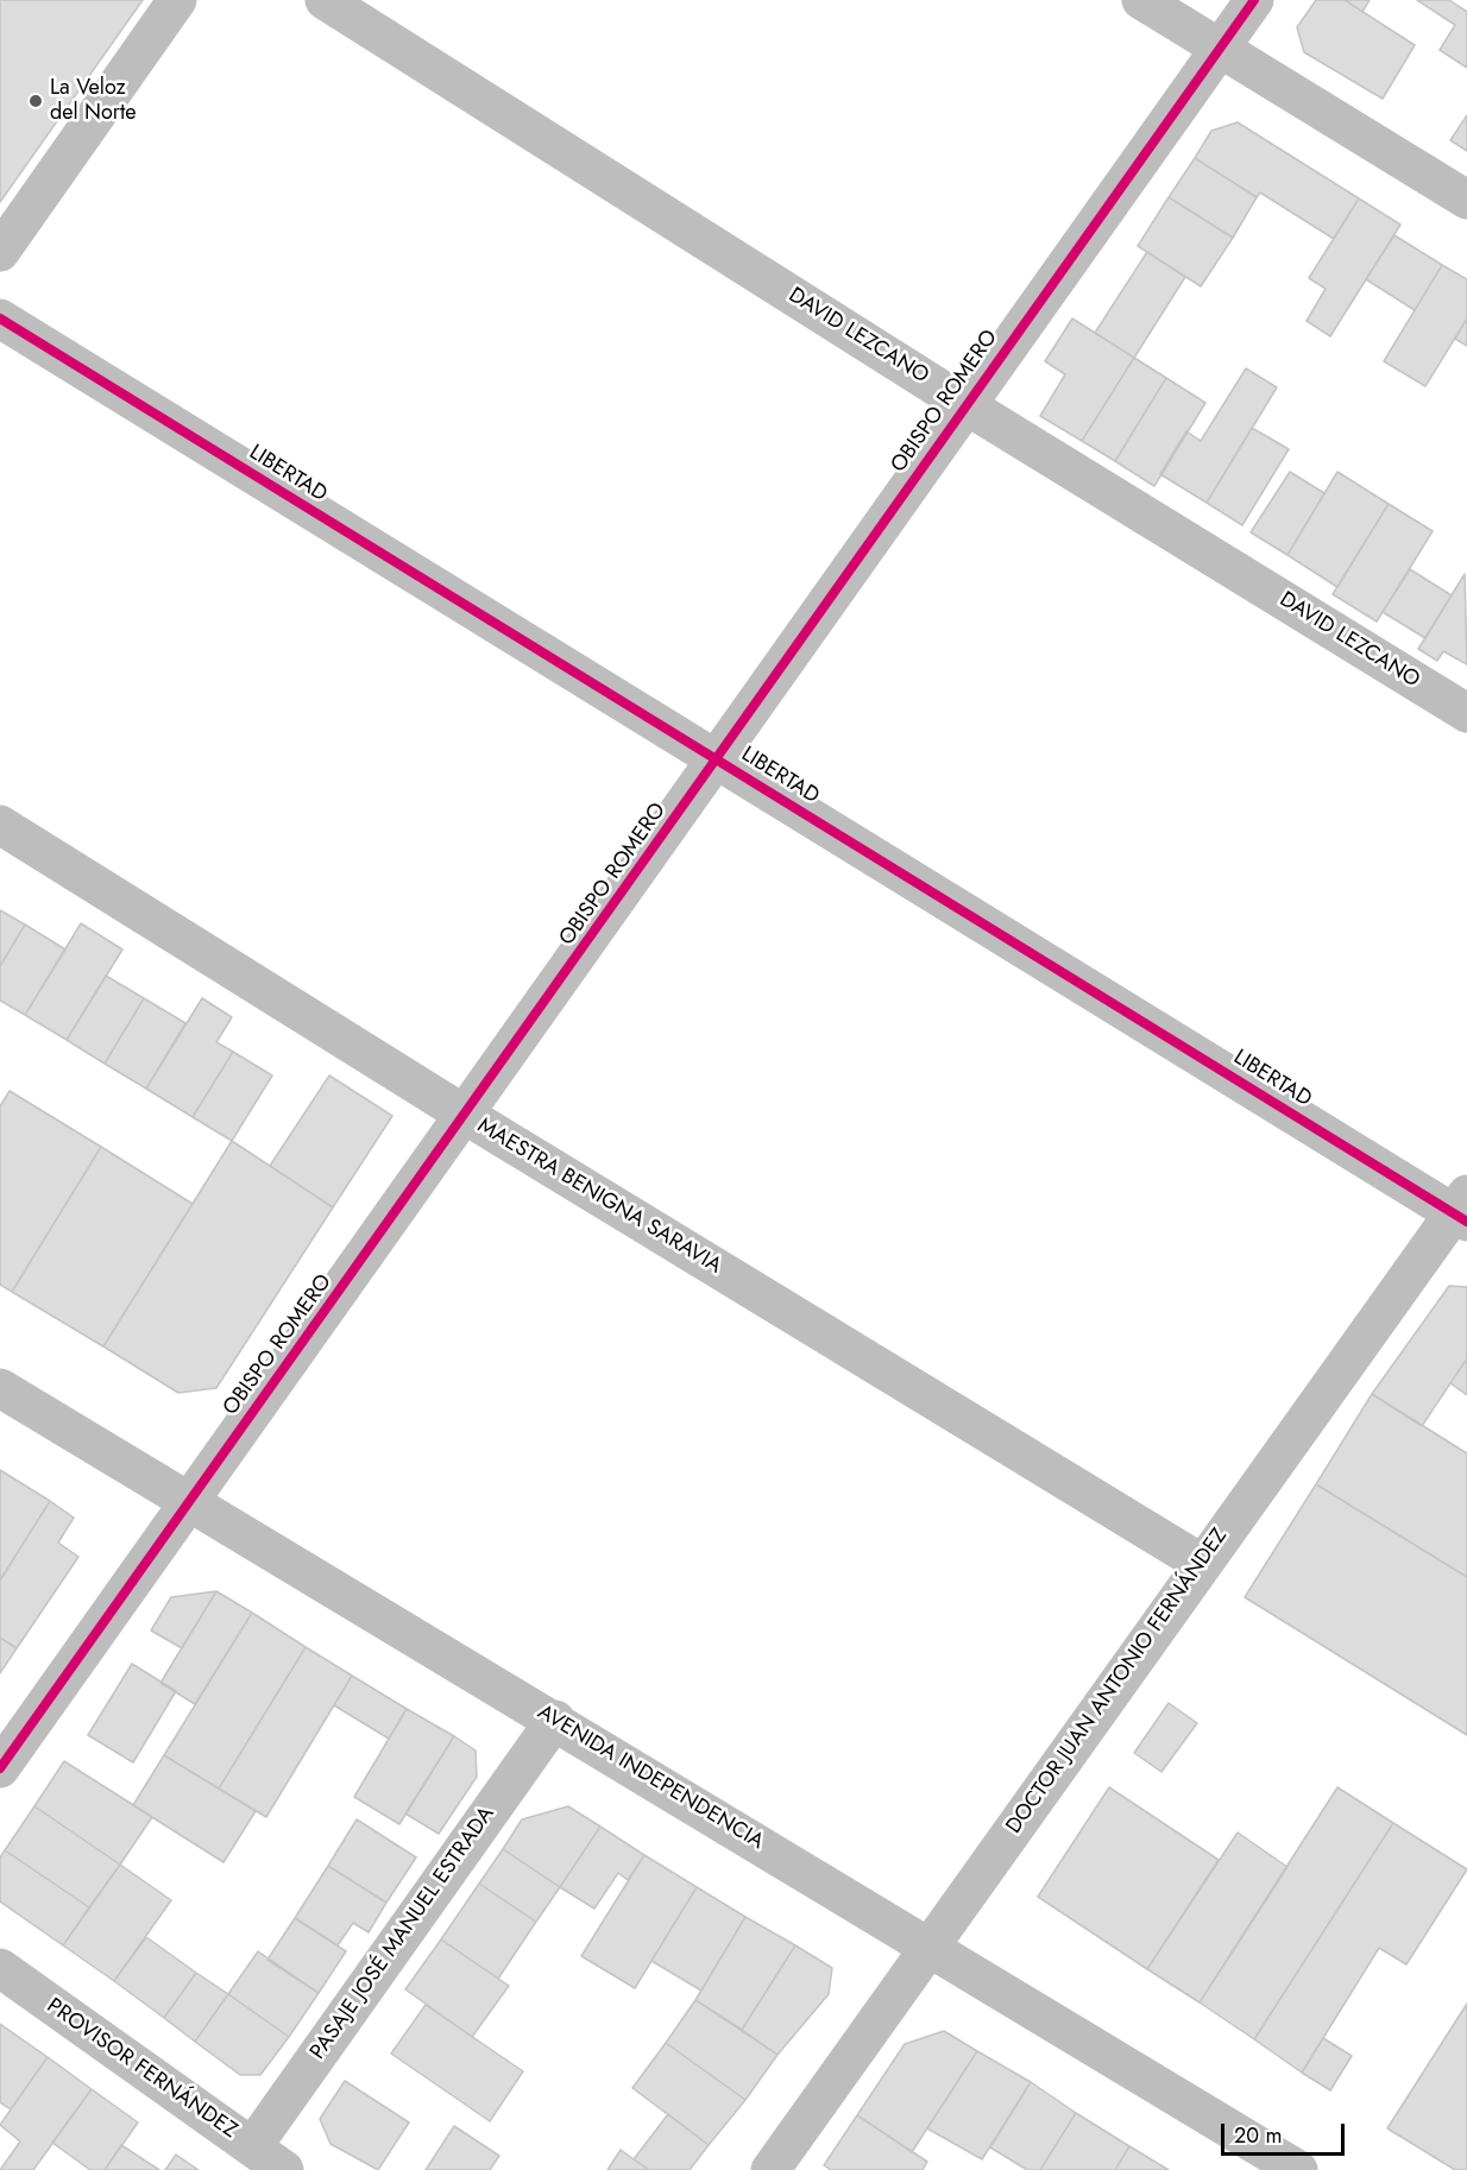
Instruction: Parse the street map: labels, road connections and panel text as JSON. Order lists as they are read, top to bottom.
{
  "streets": {
    "street": [
      "DAVID LEZCANO",
      "OBISPO ROMERO",
      "LIBERTAD",
      "MAESTRA BENIGNA SARAVIA",
      "DOCTOR JUAN ANTONIO FERNÁNDEZ",
      "AVENIDA INDEPENDENCIA",
      "PASAJE JOSÉ MANUEL ESTRADA",
      "PROVISOR FERNÁNDEZ"
    ]
  },
  "crossings": [
    ["DAVID LEZCANO", "OBISPO ROMERO"],
    ["OBISPO ROMERO", "LIBERTAD"],
    ["OBISPO ROMERO", "MAESTRA BENIGNA SARAVIA"],
    ["OBISPO ROMERO", "AVENIDA INDEPENDENCIA"],
    ["LIBERTAD", "DOCTOR JUAN ANTONIO FERNÁNDEZ"],
    ["MAESTRA BENIGNA SARAVIA", "DOCTOR JUAN ANTONIO FERNÁNDEZ"],
    ["DOCTOR JUAN ANTONIO FERNÁNDEZ", "AVENIDA INDEPENDENCIA"],
    ["AVENIDA INDEPENDENCIA", "PASAJE JOSÉ MANUEL ESTRADA"],
    ["PASAJE JOSÉ MANUEL ESTRADA", "PROVISOR FERNÁNDEZ"]
  ],
  "places": ["La Veloz del Norte"],
  "scale_bar": "20 m"
}
